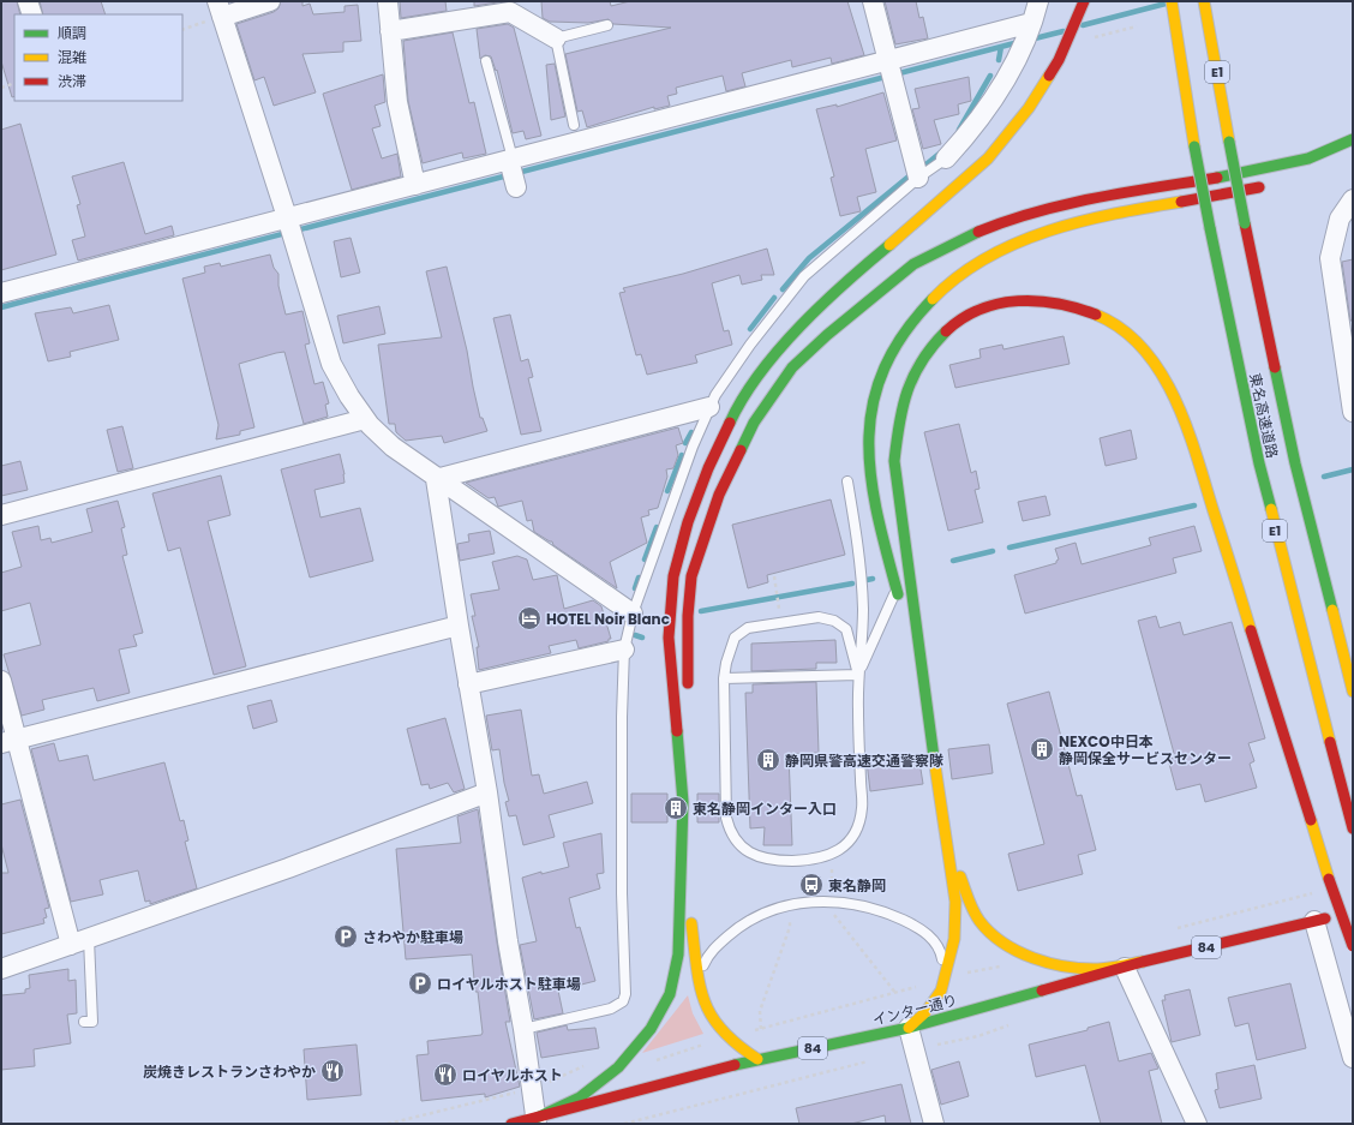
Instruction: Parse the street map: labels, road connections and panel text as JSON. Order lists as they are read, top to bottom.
{
  "streets": {
    "main road": [
      "E1",
      "東名高速道路",
      "84",
      "インター通り"
    ]
  },
  "places": {
    "hotel": ["HOTEL Noir Blanc"],
    "building": ["NEXCO中日本 静岡保全サービスセンター", "静岡県警高速交通警察隊", "東名静岡インター入口"],
    "bus stop": ["東名静岡"],
    "parking": ["さわやか駐車場", "ロイヤルホスト駐車場"],
    "restaurant": ["炭焼きレストランさわやか", "ロイヤルホスト"]
  },
  "legend": ["順調", "混雑", "渋滞"]
}
